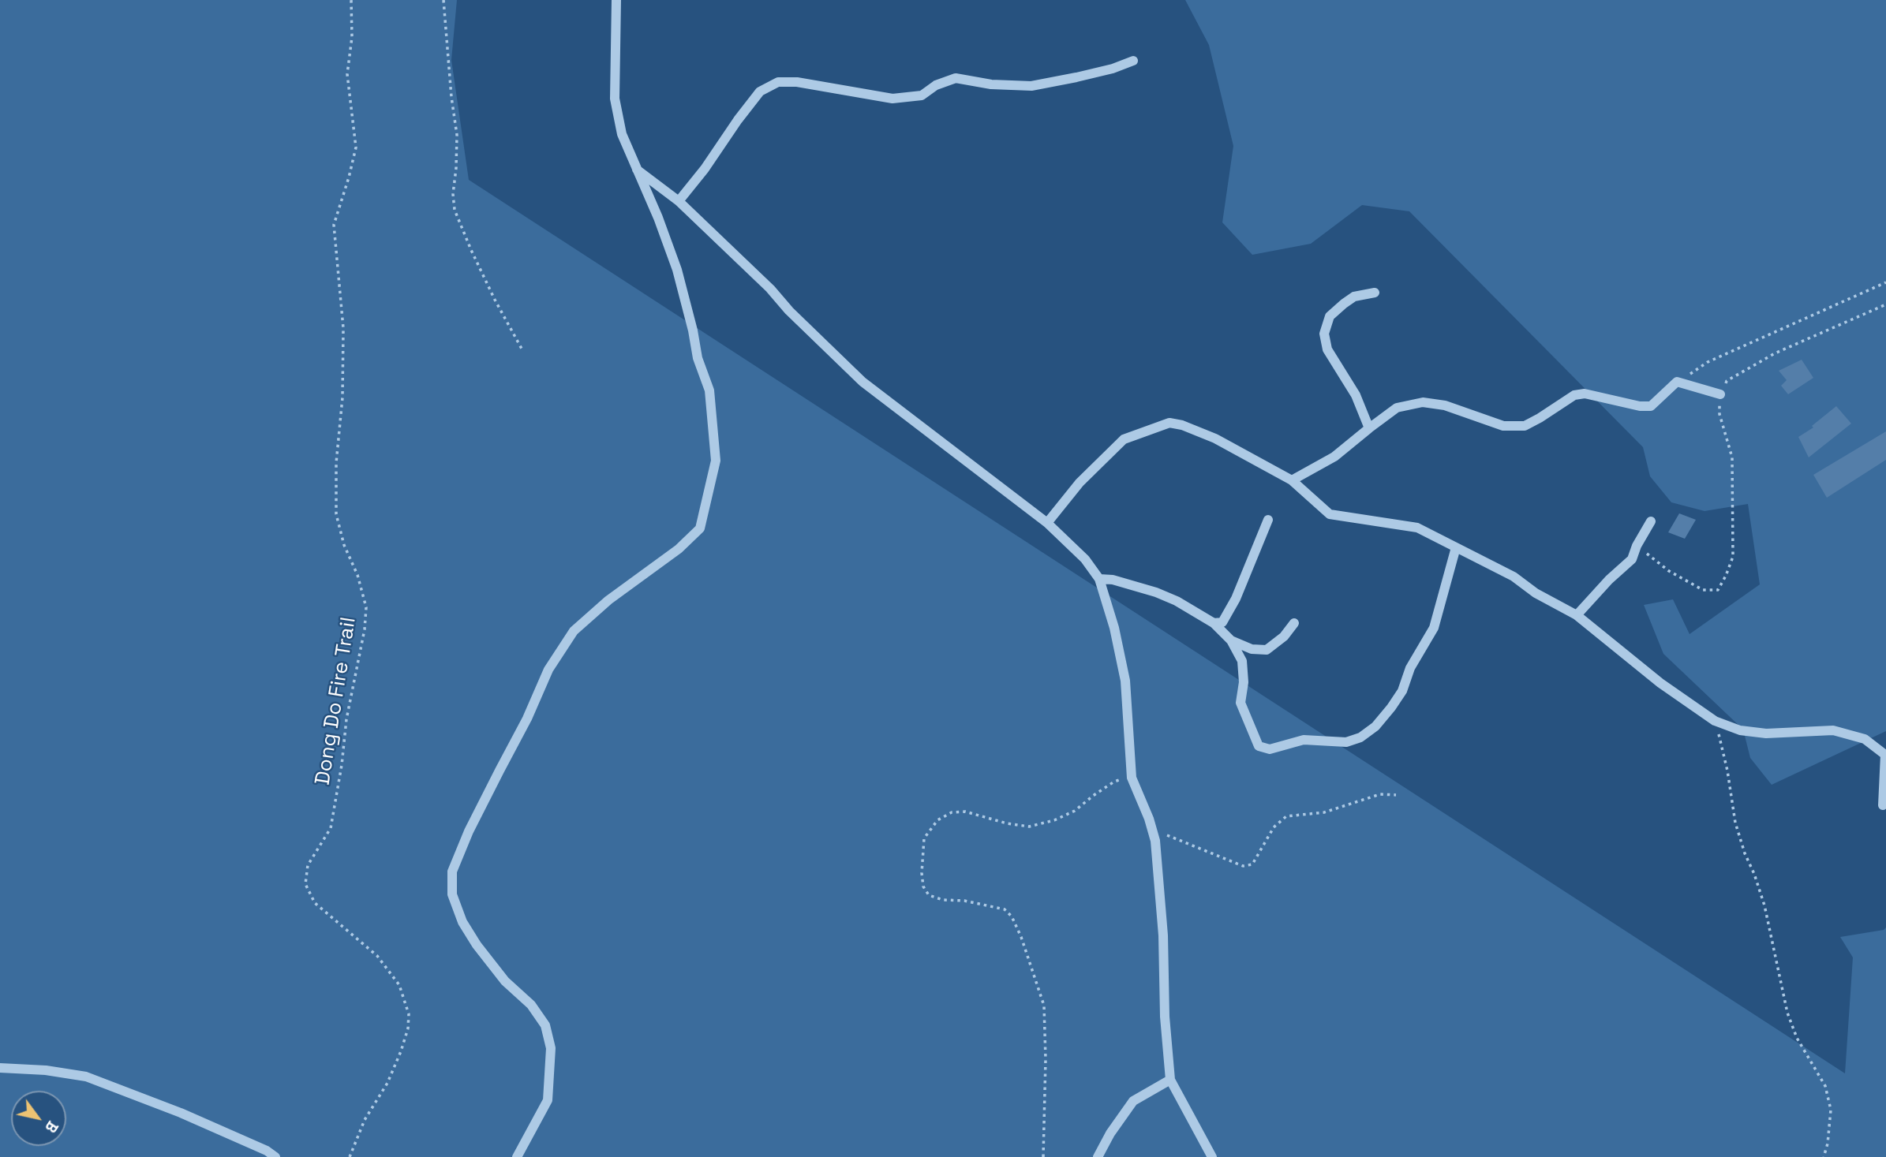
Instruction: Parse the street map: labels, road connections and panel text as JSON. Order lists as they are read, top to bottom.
{
  "streets": {
    "path": ["Dong Do Fire Trail"]
  },
  "north": "bottom right"
}
